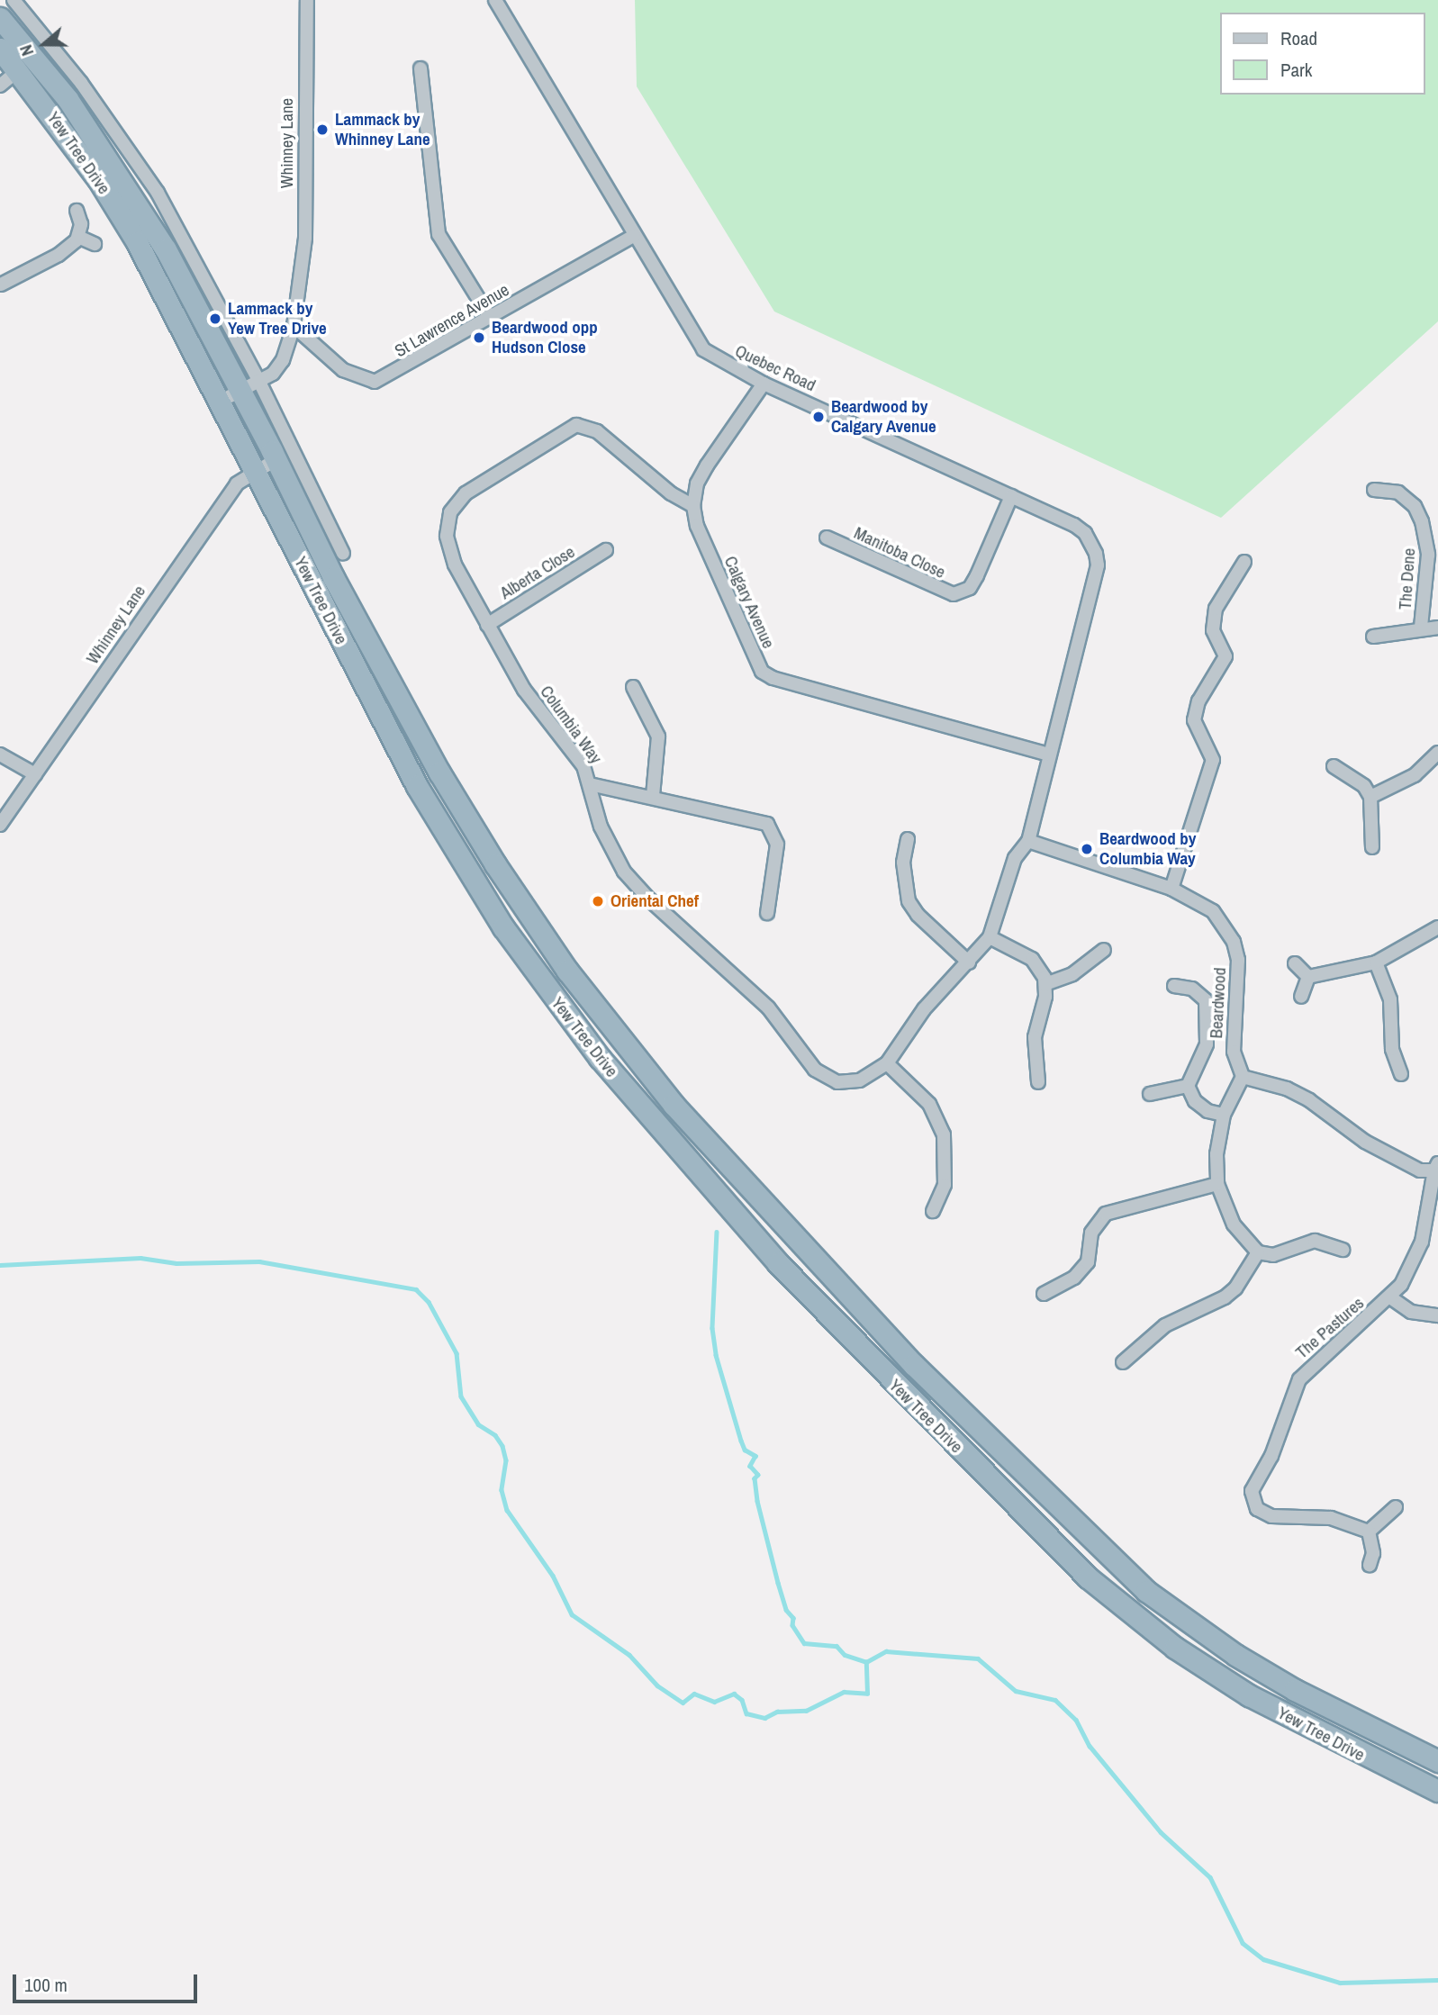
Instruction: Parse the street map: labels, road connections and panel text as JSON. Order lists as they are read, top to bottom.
{
  "streets": {
    "highway": ["Yew Tree Drive"],
    "street": [
      "Whinney Lane",
      "St Lawrence Avenue",
      "Quebec Road",
      "Manitoba Close",
      "Alberta Close",
      "The Dene",
      "Calgary Avenue",
      "Columbia Way",
      "Beardwood",
      "The Pastures"
    ]
  },
  "crossings": [
    ["Whinney Lane", "Yew Tree Drive"],
    ["Whinney Lane", "St Lawrence Avenue"],
    ["St Lawrence Avenue", "Quebec Road"],
    ["Quebec Road", "Manitoba Close"],
    ["Quebec Road", "Calgary Avenue"],
    ["Quebec Road", "Columbia Way"],
    ["Quebec Road", "Beardwood"],
    ["Alberta Close", "Columbia Way"],
    ["Calgary Avenue", "Columbia Way"],
    ["Columbia Way", "Beardwood"]
  ],
  "places": [
    "Lammack by Whinney Lane",
    "Lammack by Yew Tree Drive",
    "Beardwood opp Hudson Close",
    "Beardwood by Calgary Avenue",
    "Beardwood by Columbia Way",
    "Oriental Chef"
  ],
  "legend": ["Road", "Park"],
  "scale_bar": "100 m",
  "north": "left"
}
